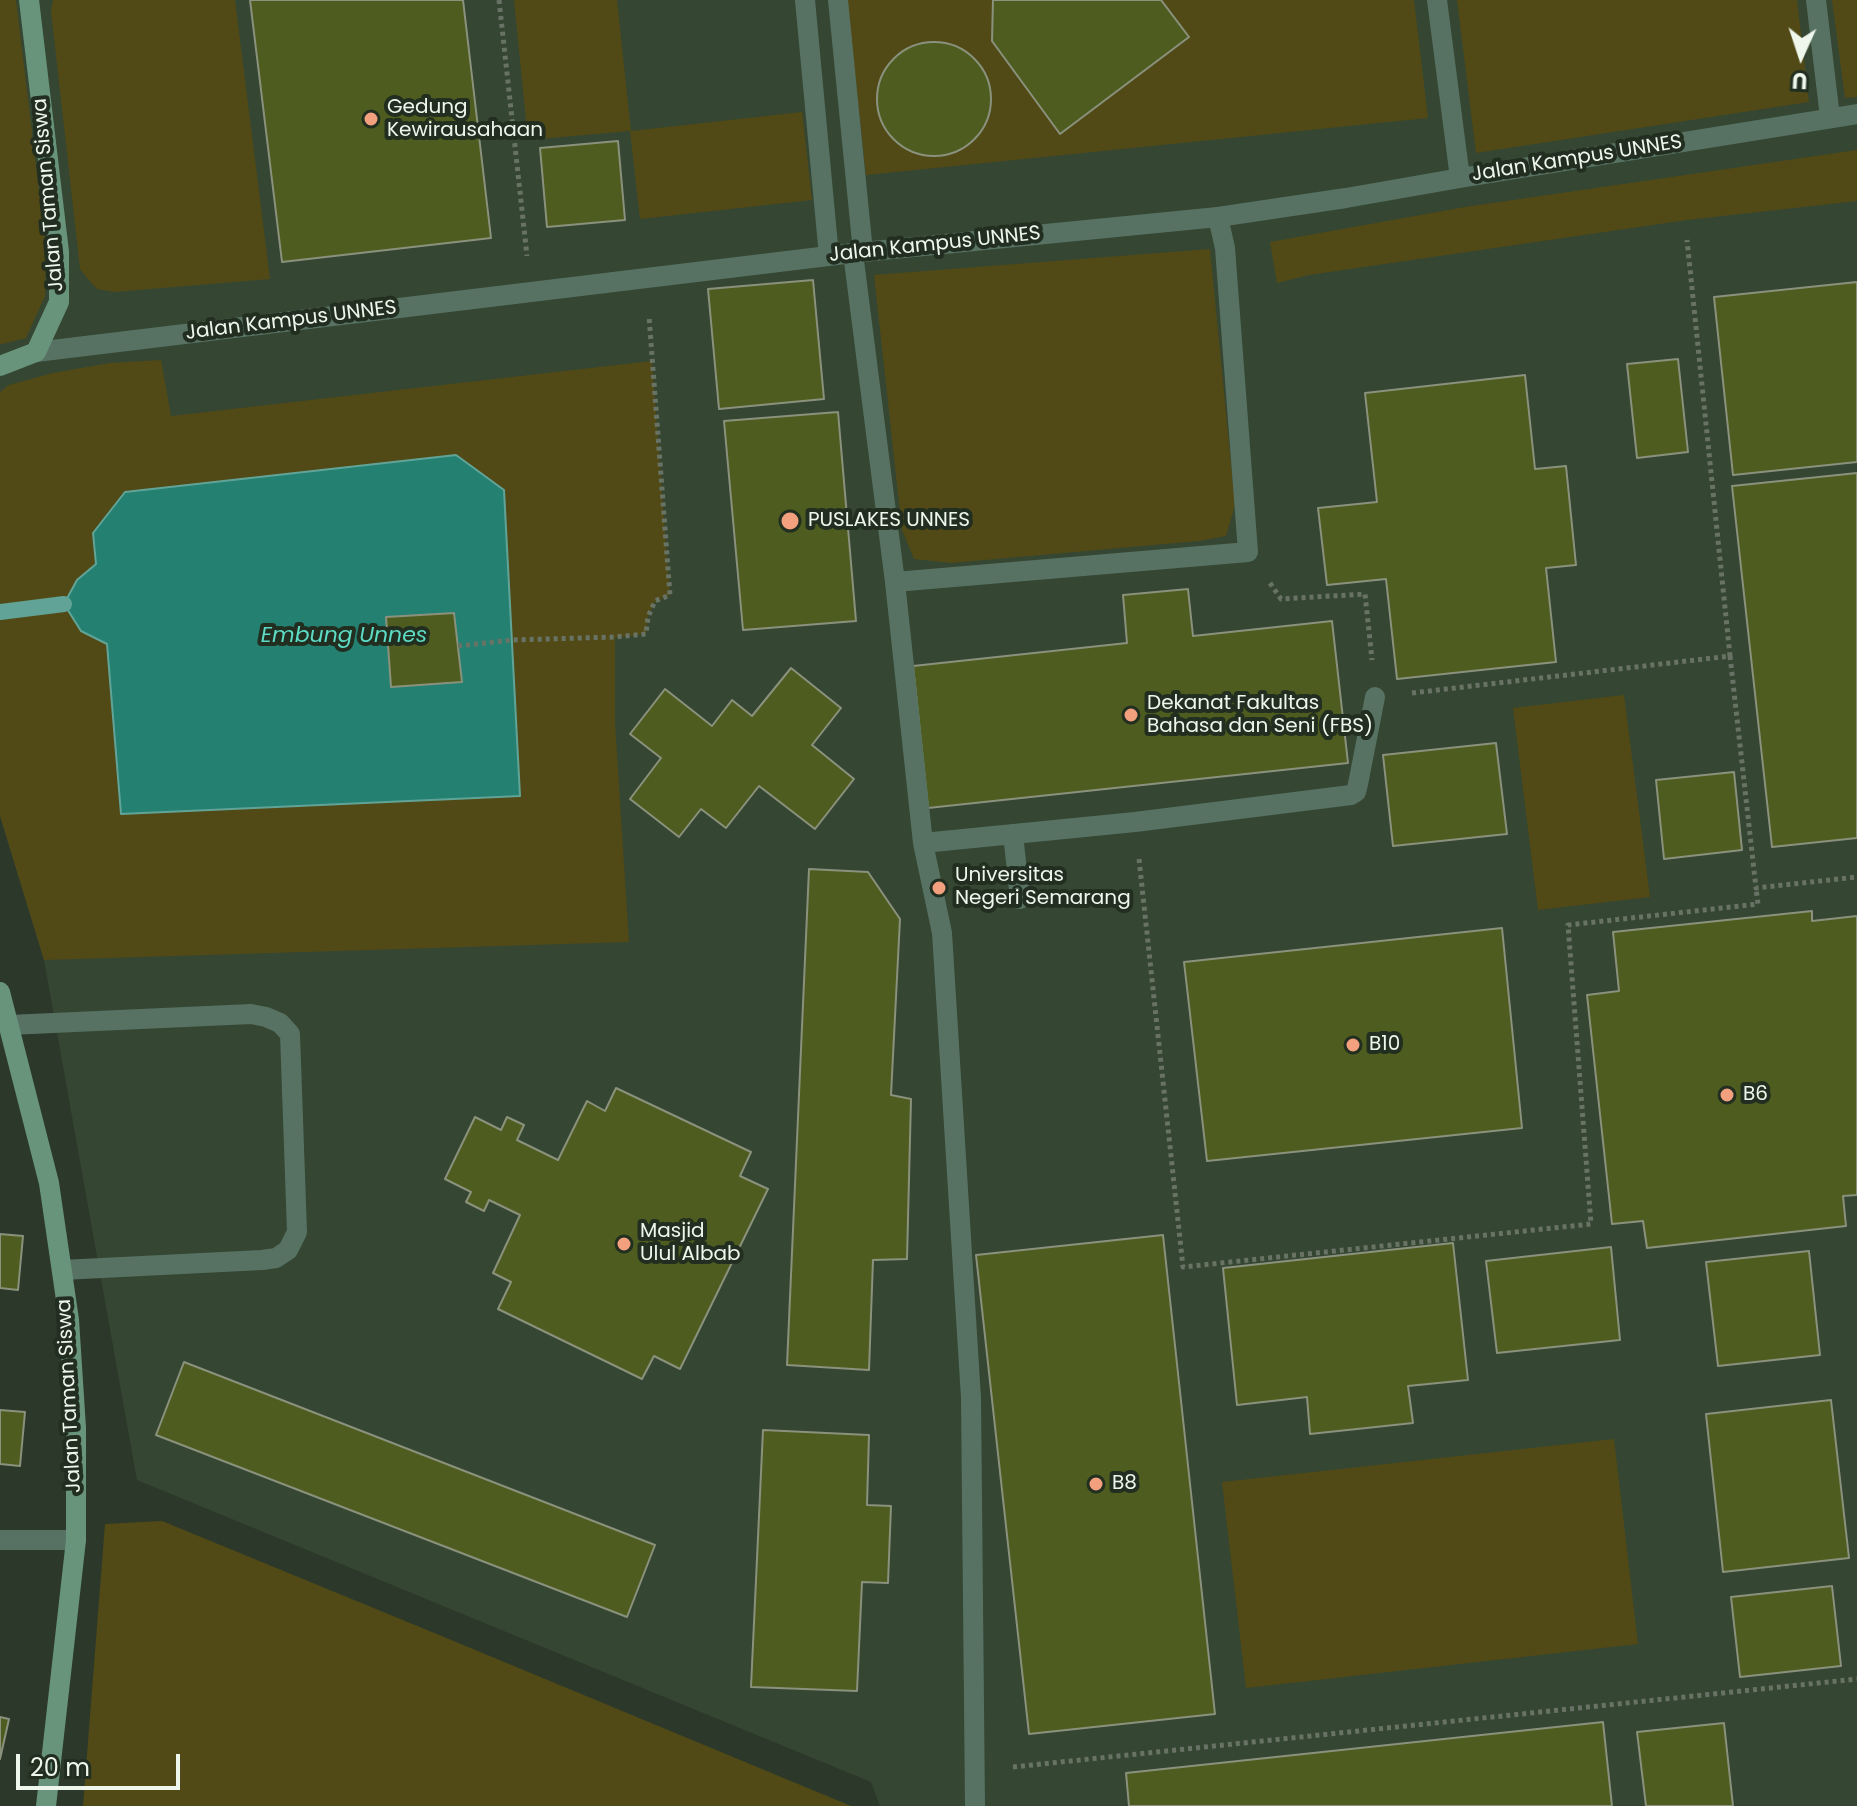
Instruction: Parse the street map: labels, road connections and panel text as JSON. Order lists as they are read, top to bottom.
{
  "streets": {
    "main road": ["Jalan Taman Siswa"],
    "street": ["Jalan Kampus UNNES"]
  },
  "crossings": [
    ["Jalan Kampus UNNES", "Jalan Taman Siswa"]
  ],
  "water": ["Embung Unnes"],
  "places": [
    "Gedung Kewirausahaan",
    "PUSLAKES UNNES",
    "Dekanat Fakultas Bahasa dan Seni (FBS)",
    "Universitas Negeri Semarang",
    "B10",
    "B6",
    "Masjid Ulul Albab",
    "B8"
  ],
  "scale_bar": "20 m",
  "north": "bottom"
}
